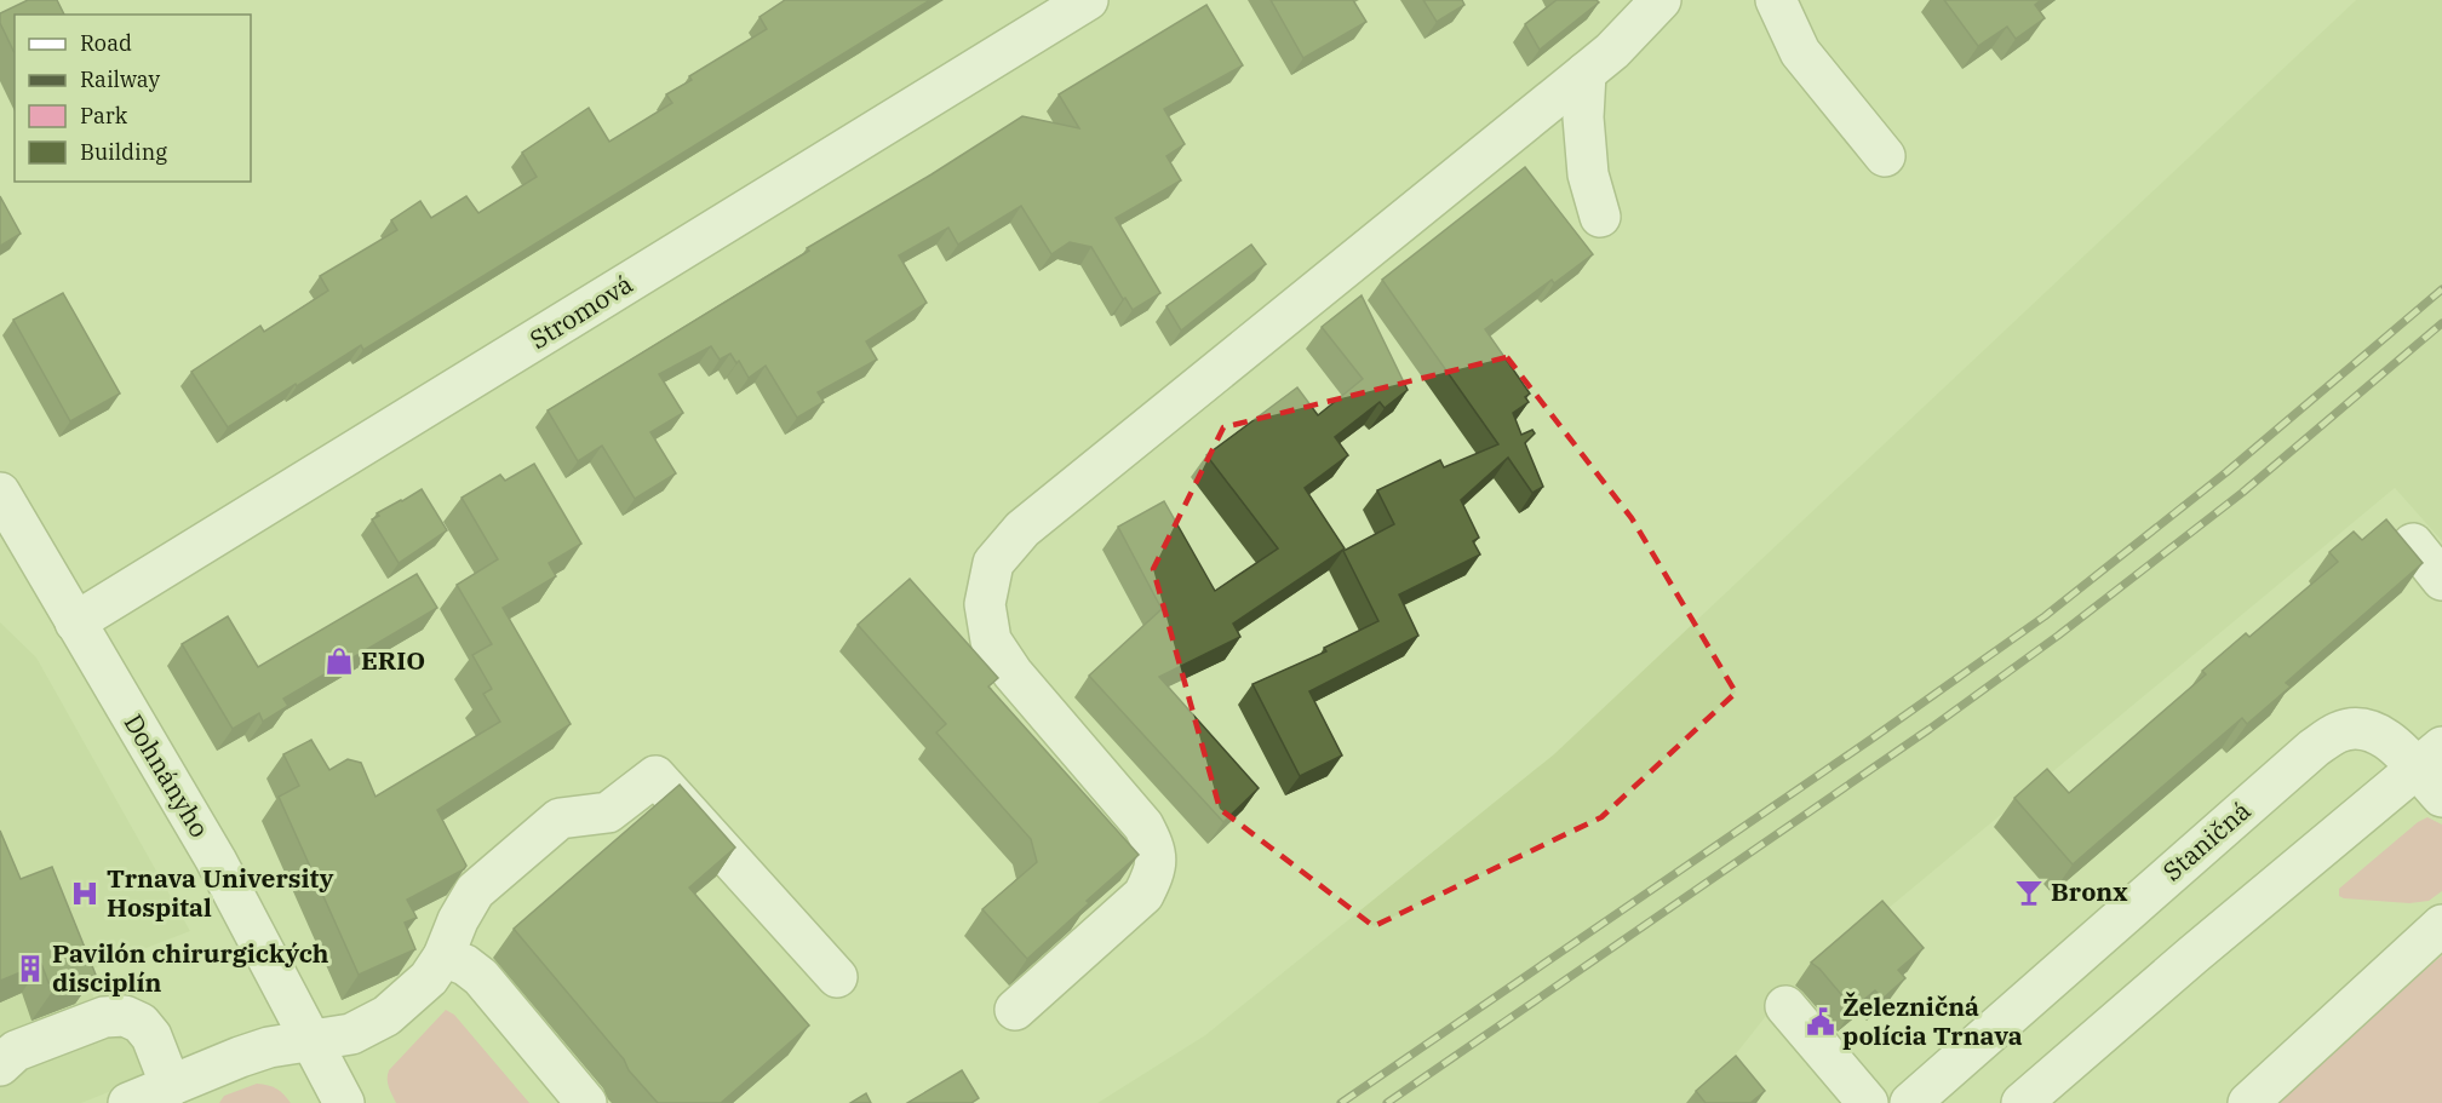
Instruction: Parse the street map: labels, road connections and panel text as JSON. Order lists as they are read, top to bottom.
{
  "streets": {
    "street": ["Stromová", "Dohnányho", "Staničná"]
  },
  "crossings": [
    ["Stromová", "Dohnányho"]
  ],
  "places": {
    "shop": ["ERIO"],
    "bar": ["Bronx"],
    "hospital": ["Trnava University Hospital"],
    "building": ["Pavilón chirurgických disciplín"],
    "public building": ["Železničná polícia Trnava"]
  },
  "legend": [
    "Road",
    "Railway",
    "Park",
    "Building"
  ]
}
